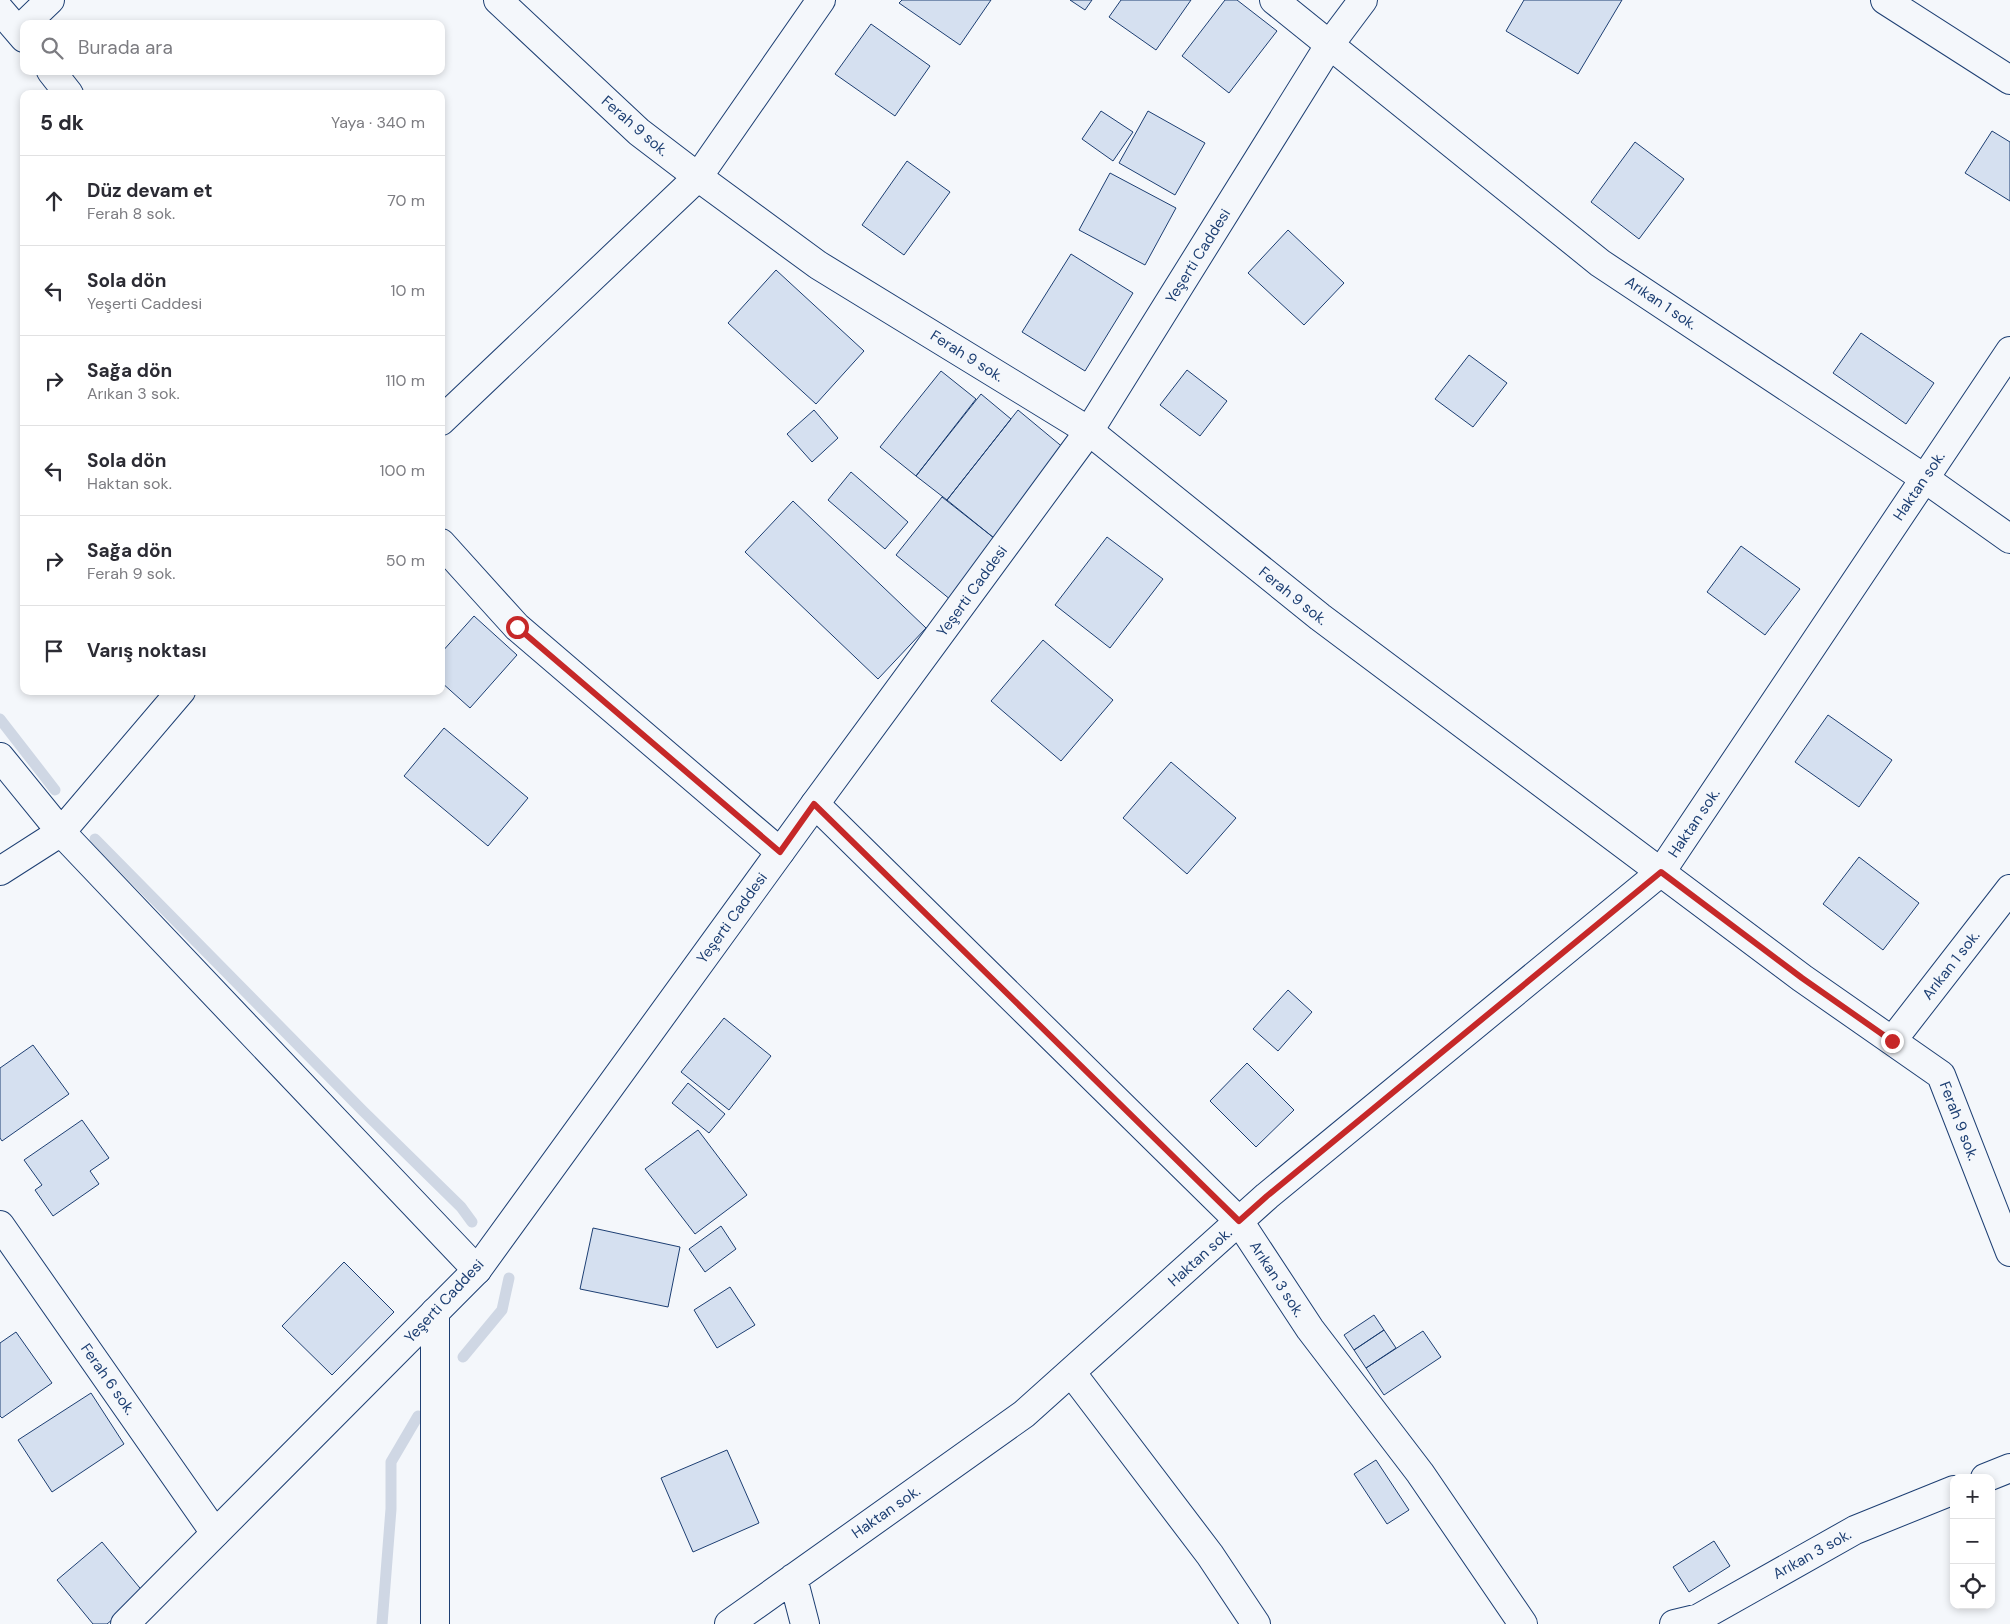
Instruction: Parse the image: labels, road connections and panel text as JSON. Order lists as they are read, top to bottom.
{
  "streets": {
    "street": [
      "Ferah 9 sok.",
      "Yeşerti Caddesi",
      "Arıkan 1 sok.",
      "Haktan sok.",
      "Arıkan 3 sok.",
      "Ferah 6 sok."
    ]
  },
  "crossings": [
    ["Ferah 9 sok.", "Yeşerti Caddesi"],
    ["Ferah 9 sok.", "Arıkan 1 sok."],
    ["Ferah 9 sok.", "Haktan sok."],
    ["Yeşerti Caddesi", "Arıkan 1 sok."],
    ["Yeşerti Caddesi", "Arıkan 3 sok."],
    ["Yeşerti Caddesi", "Ferah 6 sok."],
    ["Arıkan 1 sok.", "Haktan sok."],
    ["Haktan sok.", "Arıkan 3 sok."]
  ],
  "page": {
    "search": "Burada ara",
    "heading": ["5 dk", "Yaya · 340 m"],
    "list": [
      ["Düz devam et", "Ferah 8 sok.", "70 m"],
      ["Sola dön", "Yeşerti Caddesi", "10 m"],
      ["Sağa dön", "Arıkan 3 sok.", "110 m"],
      ["Sola dön", "Haktan sok.", "100 m"],
      ["Sağa dön", "Ferah 9 sok.", "50 m"],
      "Varış noktası"
    ],
    "map_buttons": ["+", "−"]
  }
}
